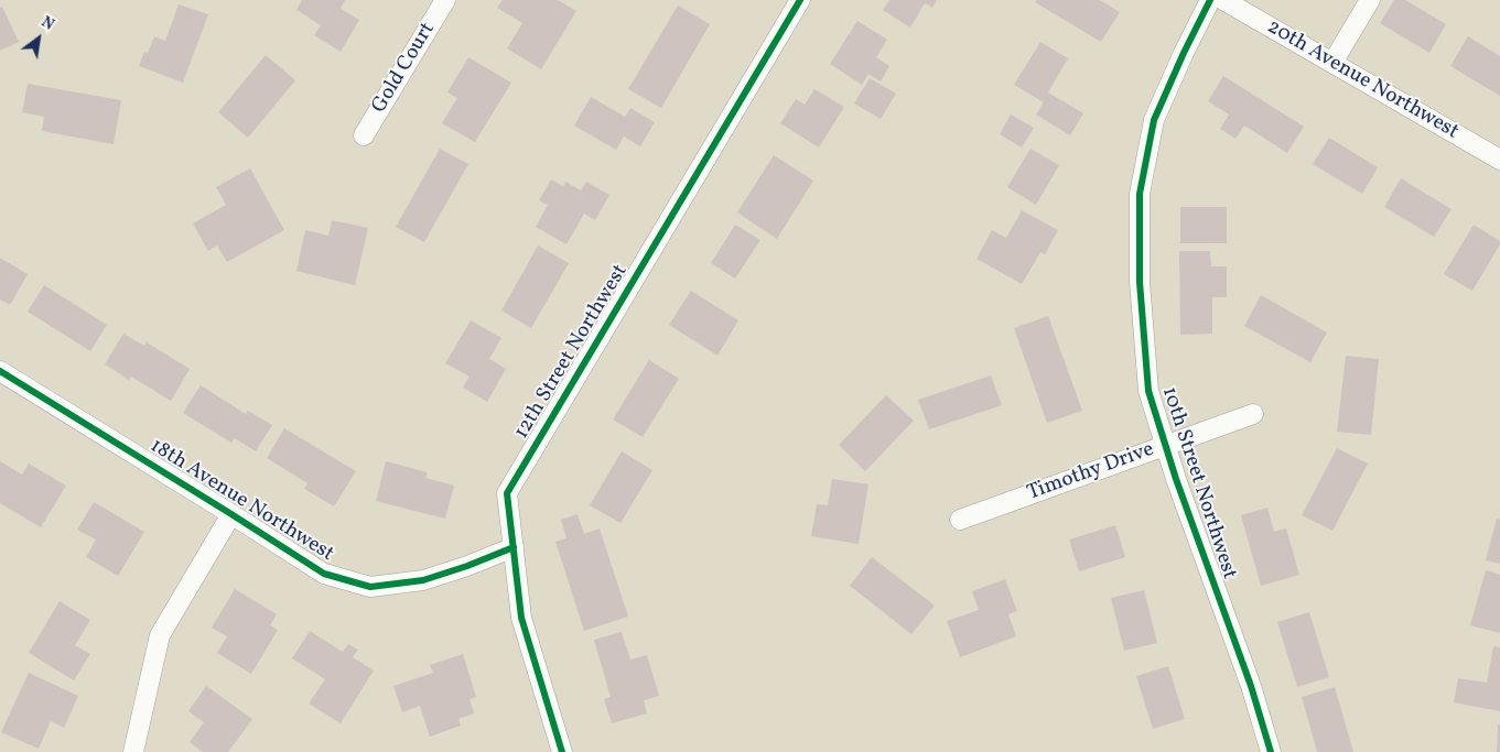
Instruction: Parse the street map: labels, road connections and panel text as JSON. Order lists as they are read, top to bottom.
{
  "streets": {
    "street": [
      "Gold Court",
      "20th Avenue Northwest",
      "12th Street Northwest",
      "Timothy Drive",
      "10th Street Northwest",
      "18th Avenue Northwest"
    ]
  },
  "crossings": [
    ["12th Street Northwest", "18th Avenue Northwest"],
    ["Timothy Drive", "10th Street Northwest"]
  ],
  "north": "top right"
}
